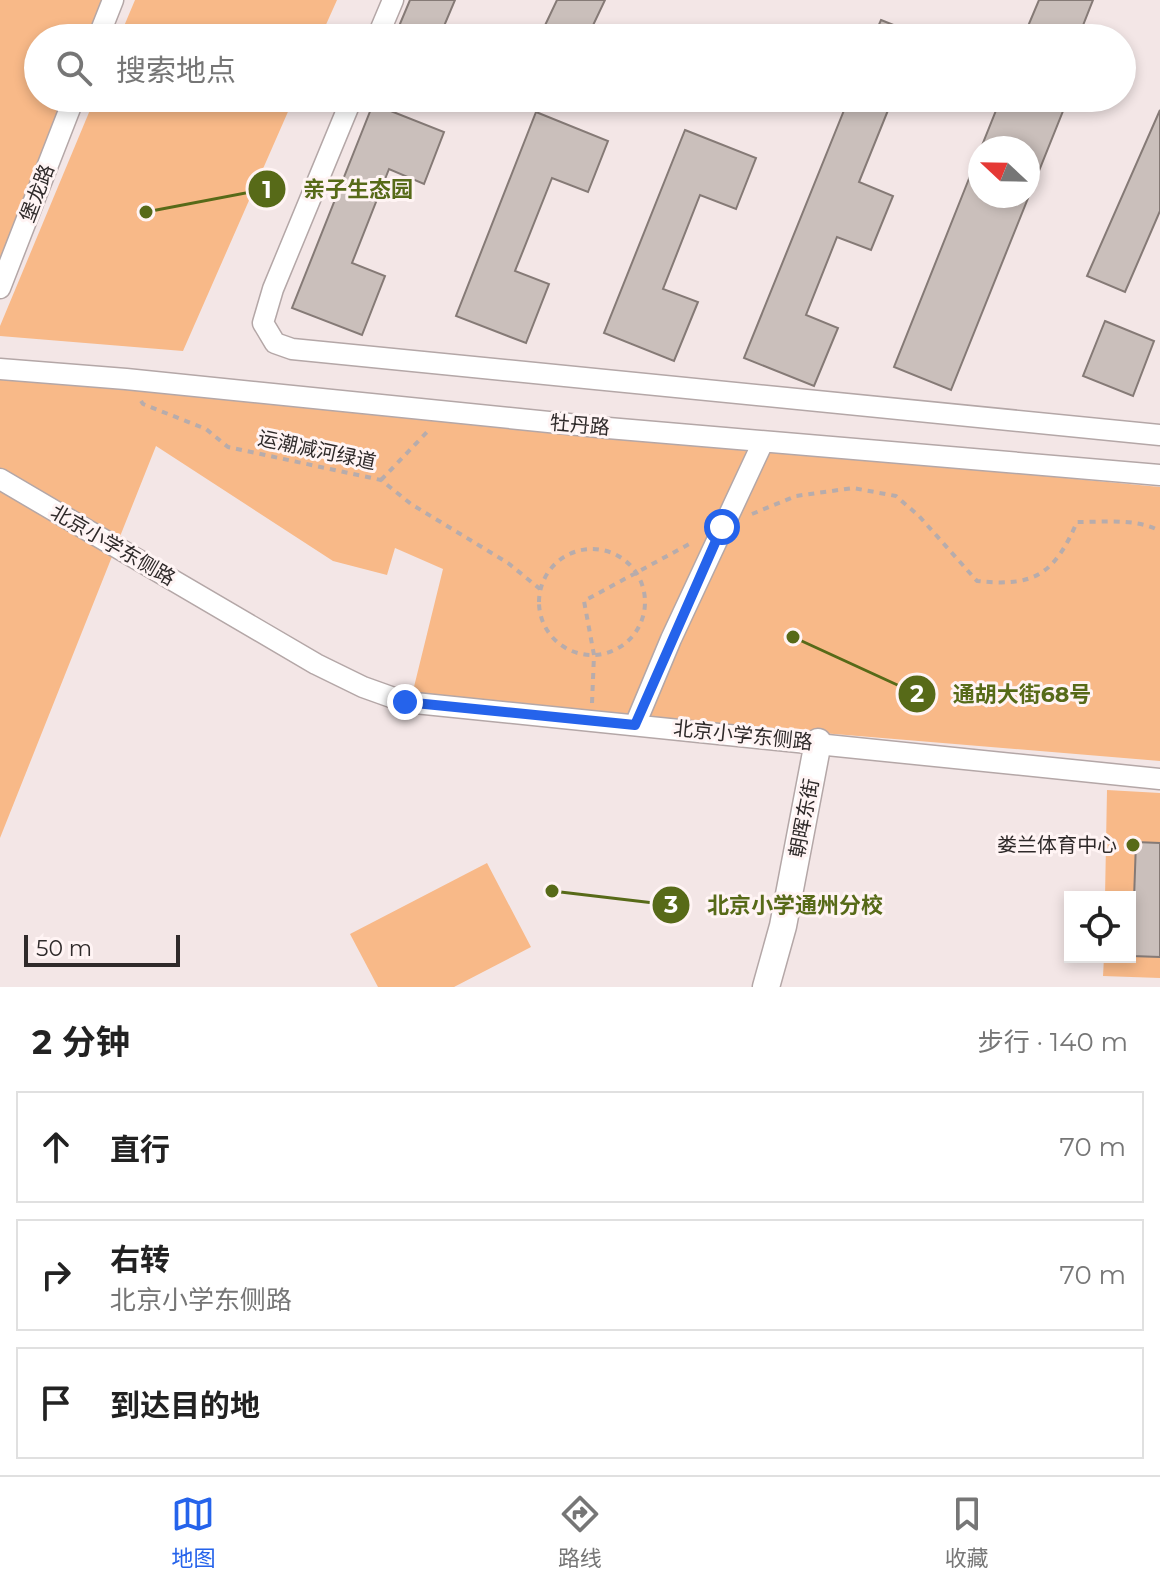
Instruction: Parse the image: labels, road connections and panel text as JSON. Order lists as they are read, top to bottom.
{
  "streets": {
    "street": [
      "堡龙路",
      "牡丹路",
      "北京小学东侧路",
      "朝晖东街"
    ],
    "path": ["运潮减河绿道"]
  },
  "crossings": [
    ["牡丹路", "运潮减河绿道"],
    ["北京小学东侧路", "朝晖东街"]
  ],
  "places": [
    "亲子生态园",
    "通胡大街68号",
    "娄兰体育中心",
    "北京小学通州分校"
  ],
  "scale_bar": "50 m",
  "north": "left",
  "page": {
    "search": "搜索地点",
    "scale": "50 m",
    "heading": ["2 分钟", "步行 · 140 m"],
    "list": [
      ["直行", "70 m"],
      ["右转", "北京小学东侧路", "70 m"],
      "到达目的地"
    ],
    "nav": ["地图", "路线", "收藏"]
  }
}
